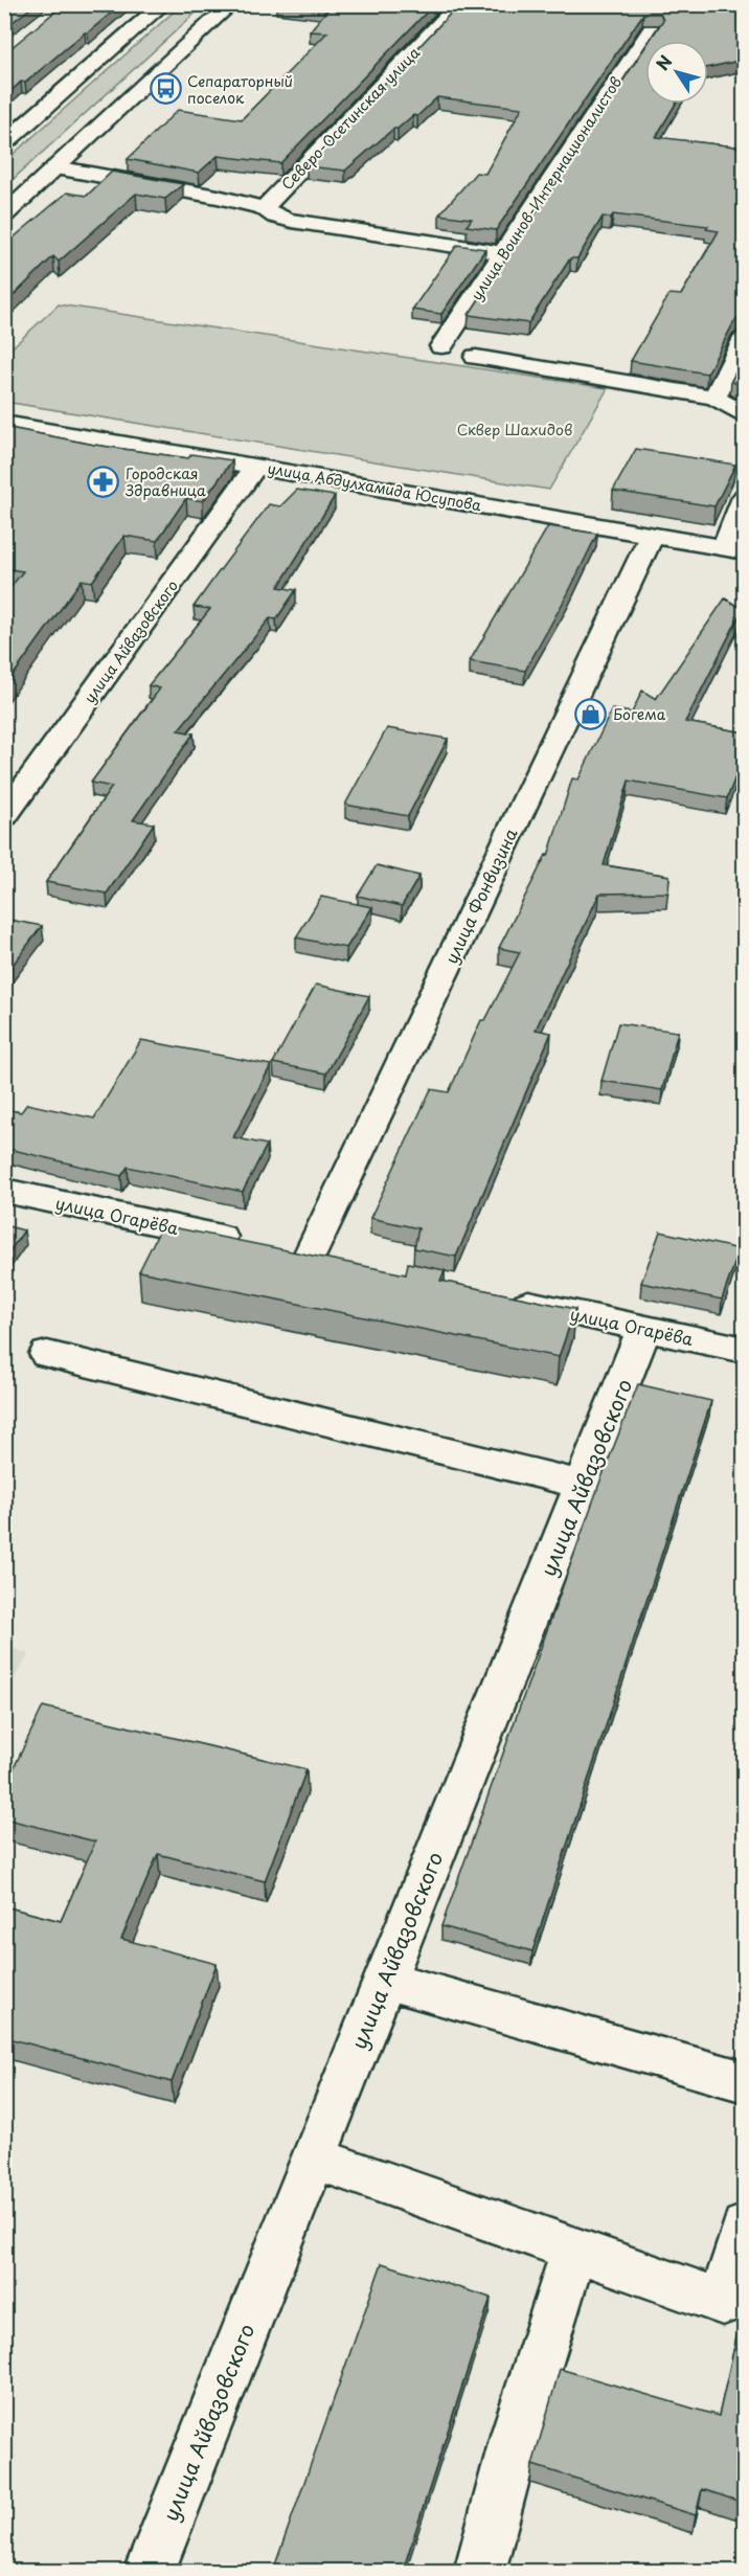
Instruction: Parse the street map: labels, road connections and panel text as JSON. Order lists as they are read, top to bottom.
{
  "streets": {
    "street": [
      "Северо-Осетинская улица",
      "улица Воинов-Интернационалистов",
      "улица Абдулхамида Юсупова",
      "улица Айвазовского",
      "улица Фонвизина",
      "улица Огарёва"
    ]
  },
  "crossings": [
    ["улица Абдулхамида Юсупова", "улица Айвазовского"],
    ["улица Абдулхамида Юсупова", "улица Фонвизина"],
    ["улица Айвазовского", "улица Огарёва"]
  ],
  "parks": ["Сквер Шахидов"],
  "places": {
    "bus stop": ["Сепараторный поселок"],
    "pharmacy": ["Городская Здравница"],
    "shop": ["Богема"]
  },
  "north": "top left"
}
